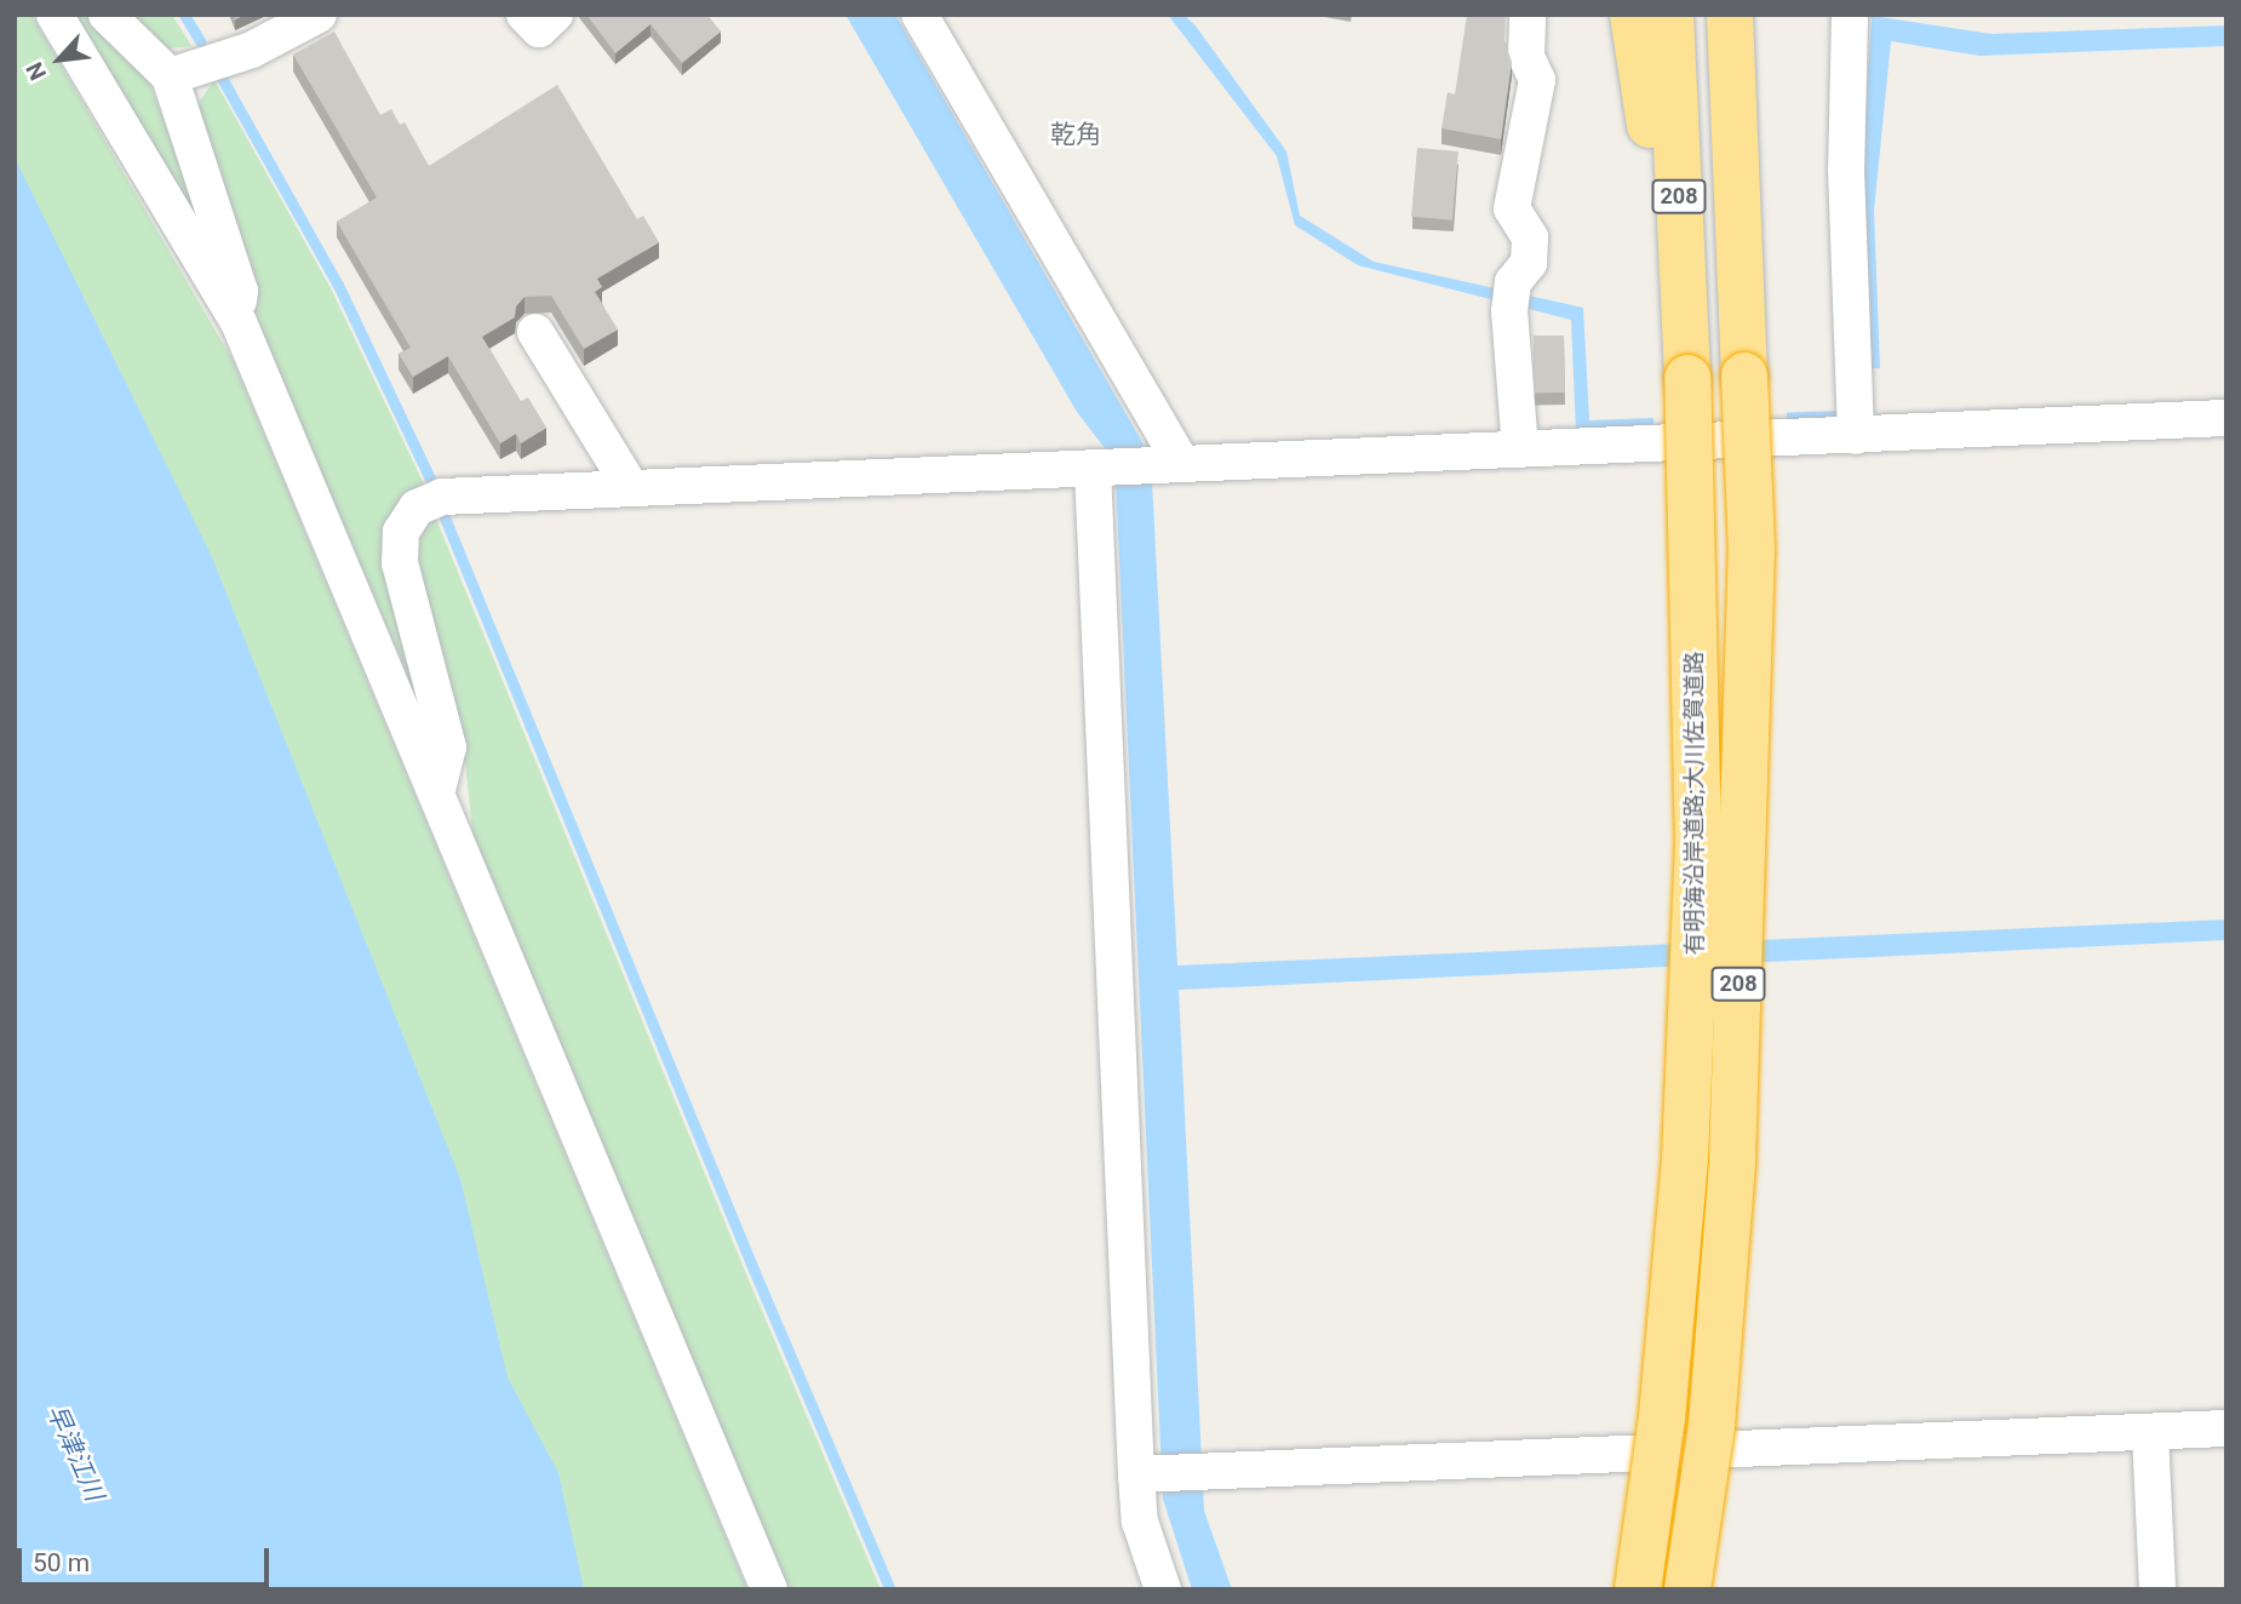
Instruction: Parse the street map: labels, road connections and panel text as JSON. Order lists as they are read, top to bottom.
{
  "streets": {
    "highway": ["208", "有明海沿岸道路;大川佐賀道路"]
  },
  "districts": ["乾角"],
  "water": ["早津江川"],
  "scale_bar": "50 m",
  "north": "bottom left"
}
